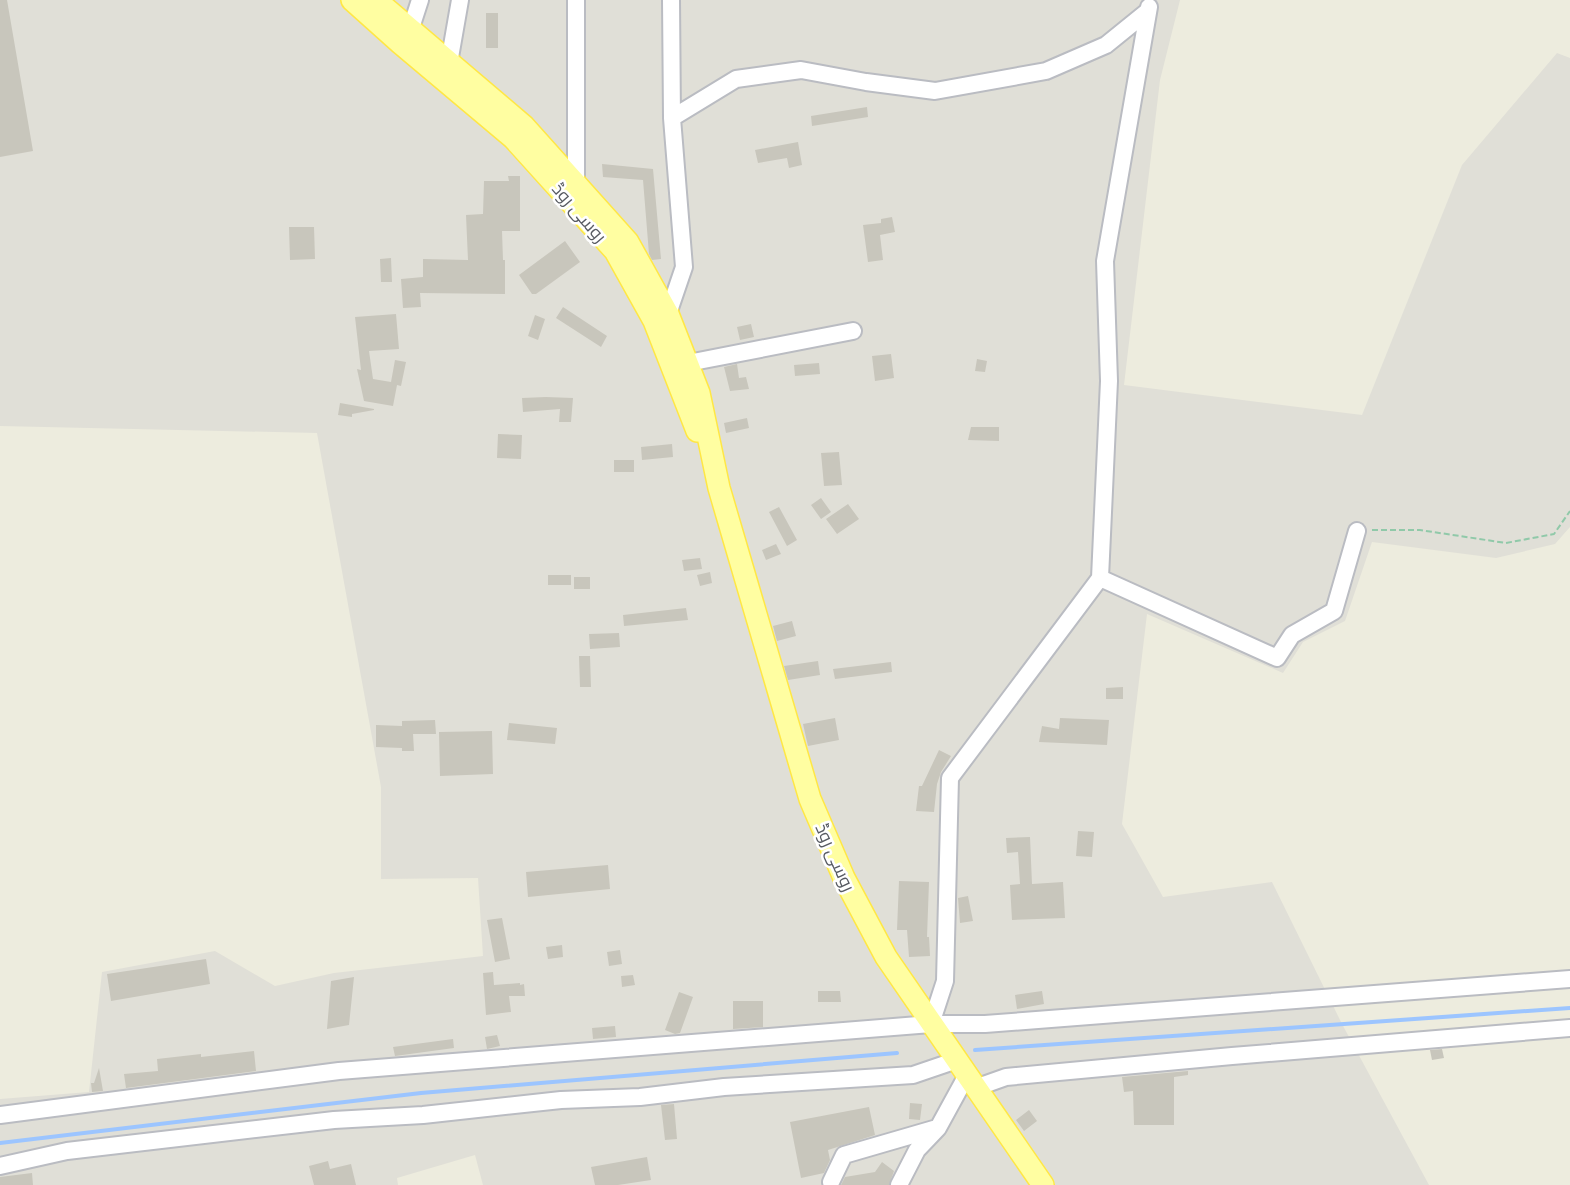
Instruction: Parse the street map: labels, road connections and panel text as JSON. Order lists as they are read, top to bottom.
{
  "streets": {
    "main road": ["روسی روڈ"]
  }
}
